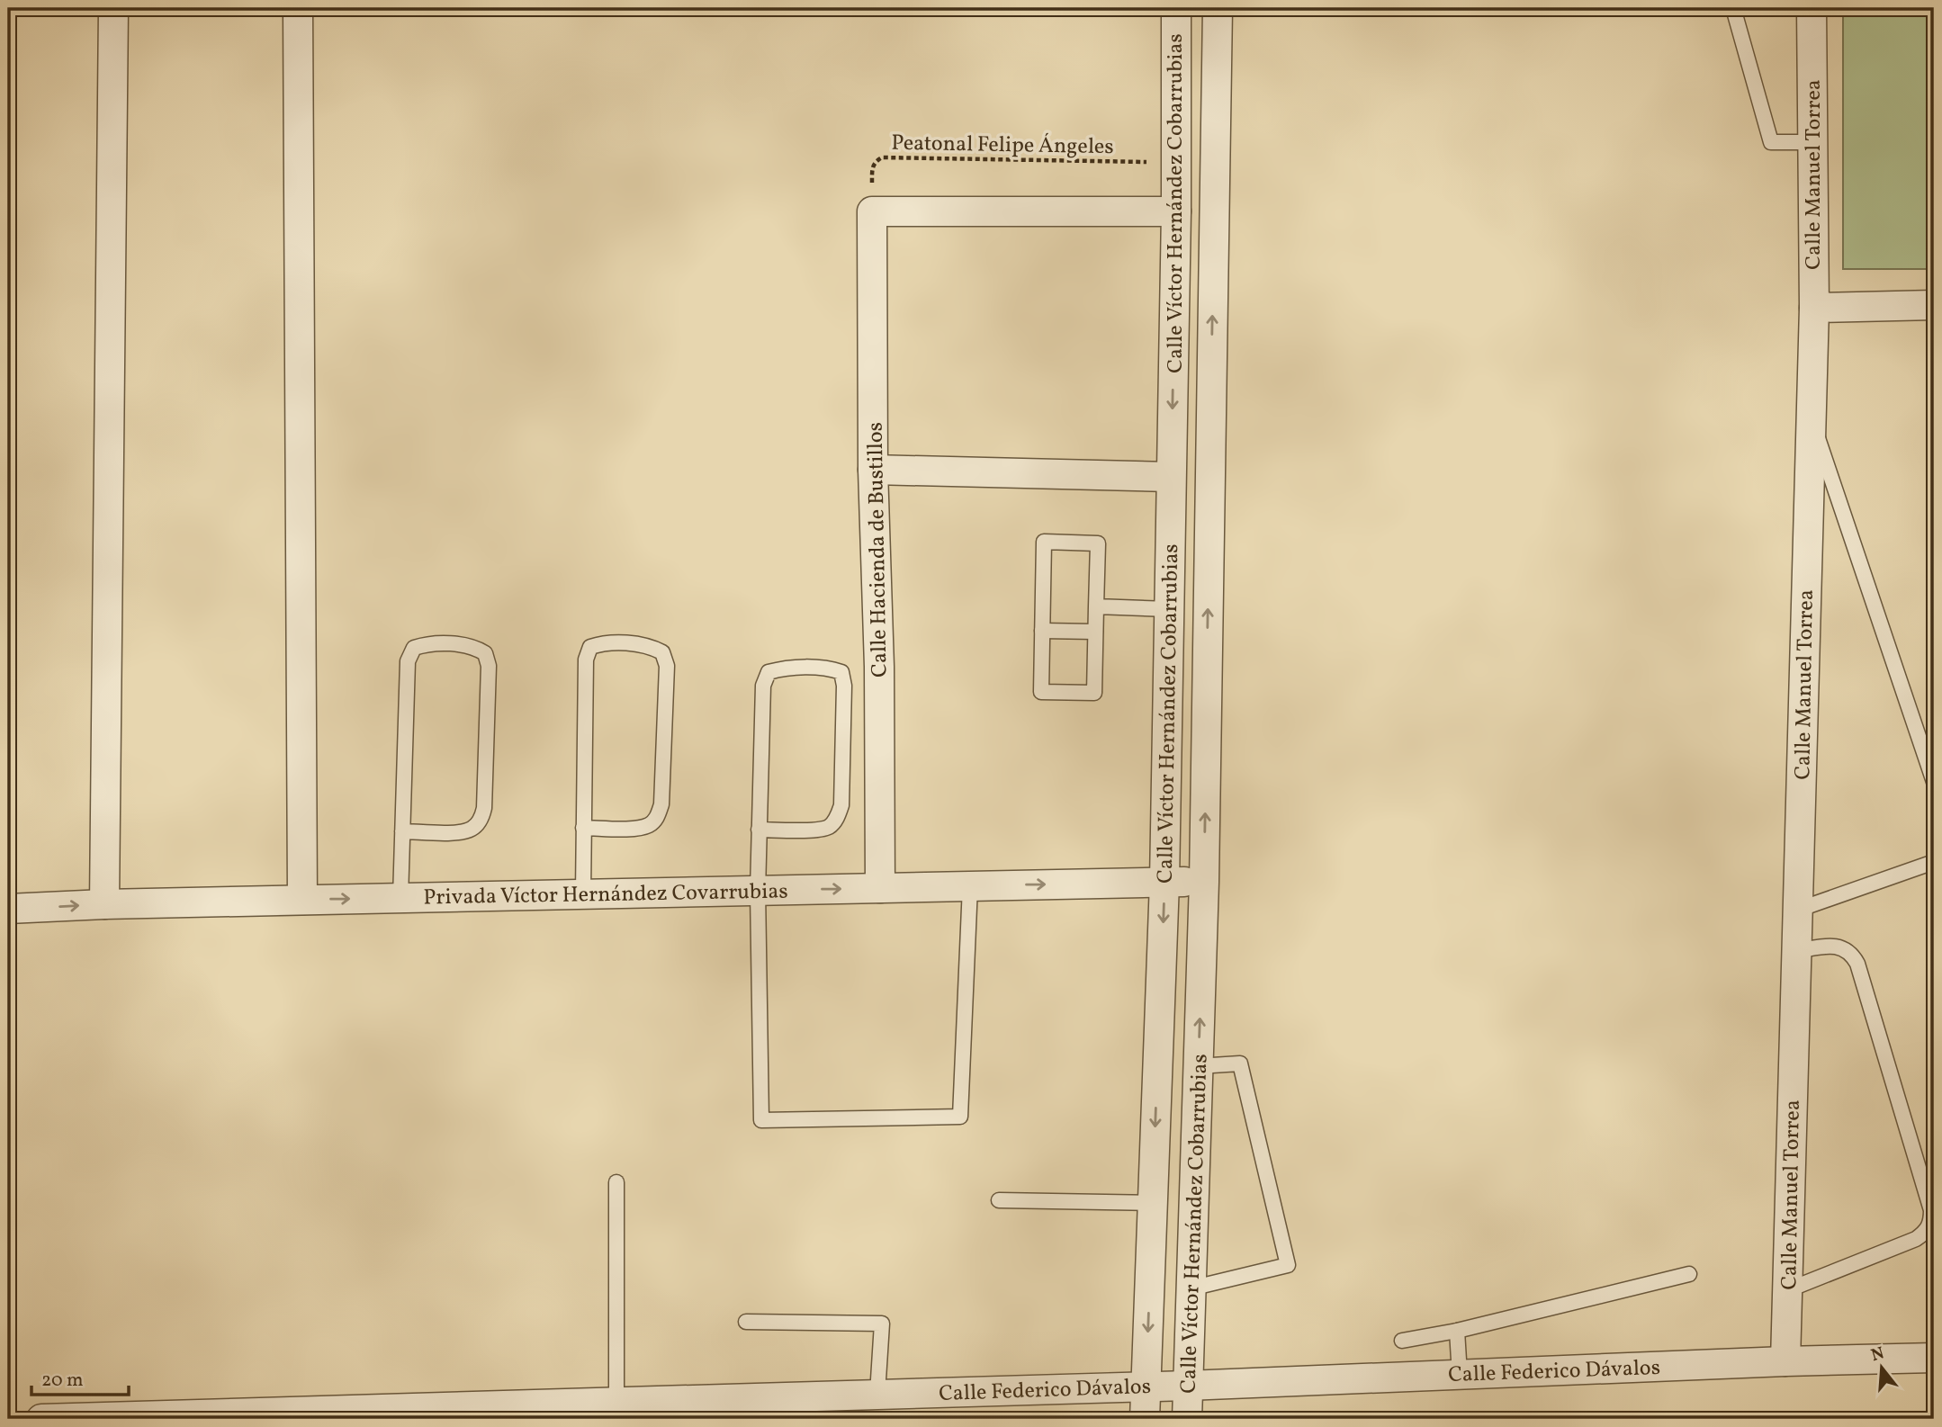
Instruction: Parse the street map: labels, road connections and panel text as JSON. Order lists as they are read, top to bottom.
{
  "streets": {
    "street": [
      "Calle Manuel Torrea",
      "Calle Víctor Hernández Cobarrubias",
      "Calle Hacienda de Bustillos",
      "Privada Víctor Hernández Covarrubias",
      "Calle Federico Dávalos"
    ],
    "path": ["Peatonal Felipe Ángeles"]
  },
  "crossings": [
    ["Calle Manuel Torrea", "Calle Federico Dávalos"],
    ["Calle Víctor Hernández Cobarrubias", "Calle Hacienda de Bustillos"],
    ["Calle Víctor Hernández Cobarrubias", "Privada Víctor Hernández Covarrubias"],
    ["Calle Víctor Hernández Cobarrubias", "Calle Federico Dávalos"],
    ["Calle Hacienda de Bustillos", "Privada Víctor Hernández Covarrubias"]
  ],
  "one_way": ["Privada Víctor Hernández Covarrubias"],
  "scale_bar": "20 m",
  "north": "top"
}
